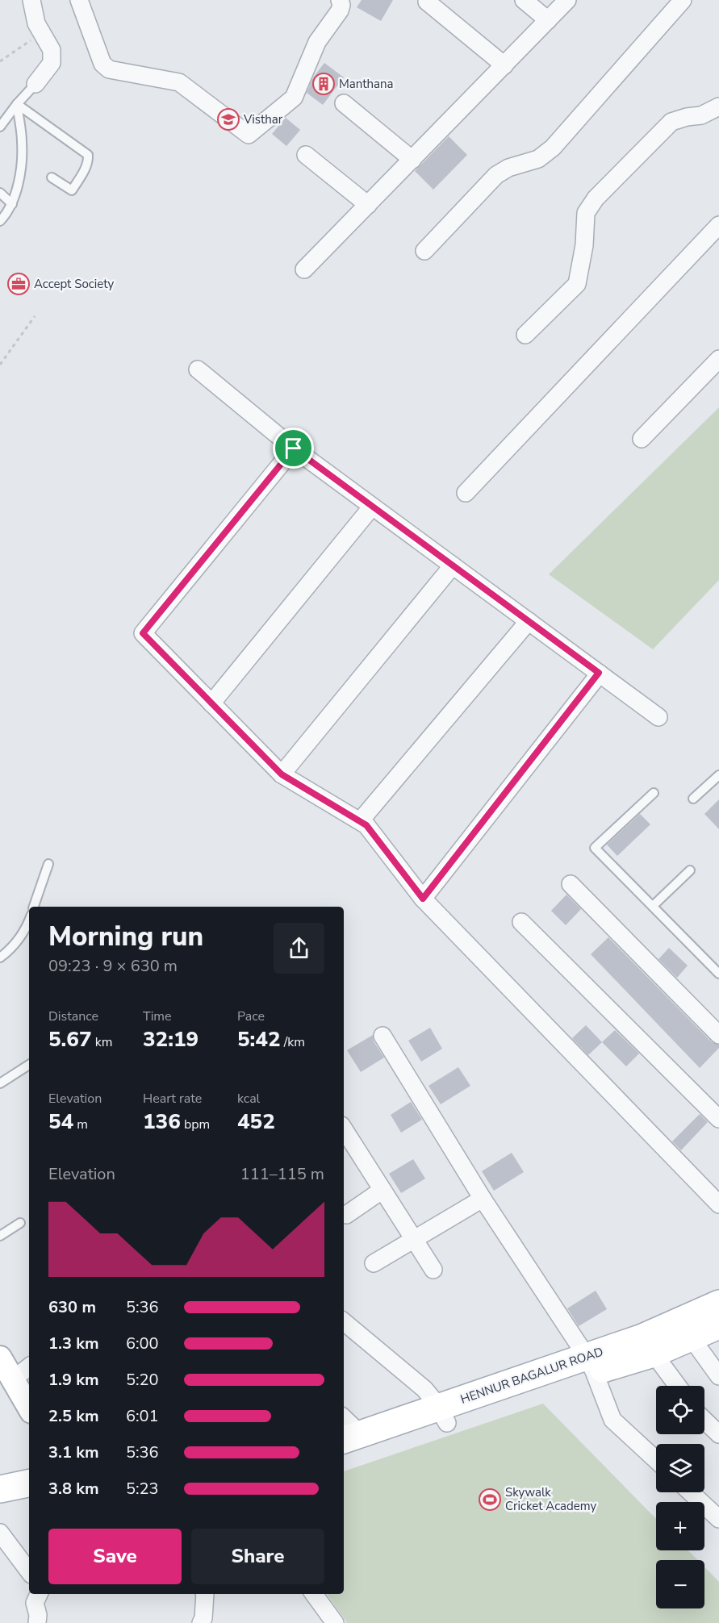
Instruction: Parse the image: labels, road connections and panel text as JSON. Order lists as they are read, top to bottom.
{
  "streets": {
    "main road": ["HENNUR BAGALUR ROAD"]
  },
  "places": {
    "building": ["Manthana"],
    "school or university": ["Visthar"],
    "office": ["Accept Society"],
    "sports": ["Skywalk Cricket Academy"]
  },
  "page": {
    "heading": ["Morning run", "09:23 · 9 × 630 m"],
    "stats": [
      ["Distance", "5.67 km"],
      ["Time", "32:19"],
      ["Pace", "5:42 /km"],
      ["Elevation", "54 m"],
      ["Heart rate", "136 bpm"],
      ["kcal", "452"]
    ],
    "chart": ["Elevation", "111–115 m"],
    "list": [
      {
        "name": "630 m",
        "note": "5:36"
      },
      {
        "name": "1.3 km",
        "note": "6:00"
      },
      {
        "name": "1.9 km",
        "note": "5:20"
      },
      {
        "name": "2.5 km",
        "note": "6:01"
      },
      {
        "name": "3.1 km",
        "note": "5:36"
      },
      {
        "name": "3.8 km",
        "note": "5:23"
      }
    ],
    "map_buttons": ["+", "−"],
    "buttons": ["Save", "Share"]
  }
}
